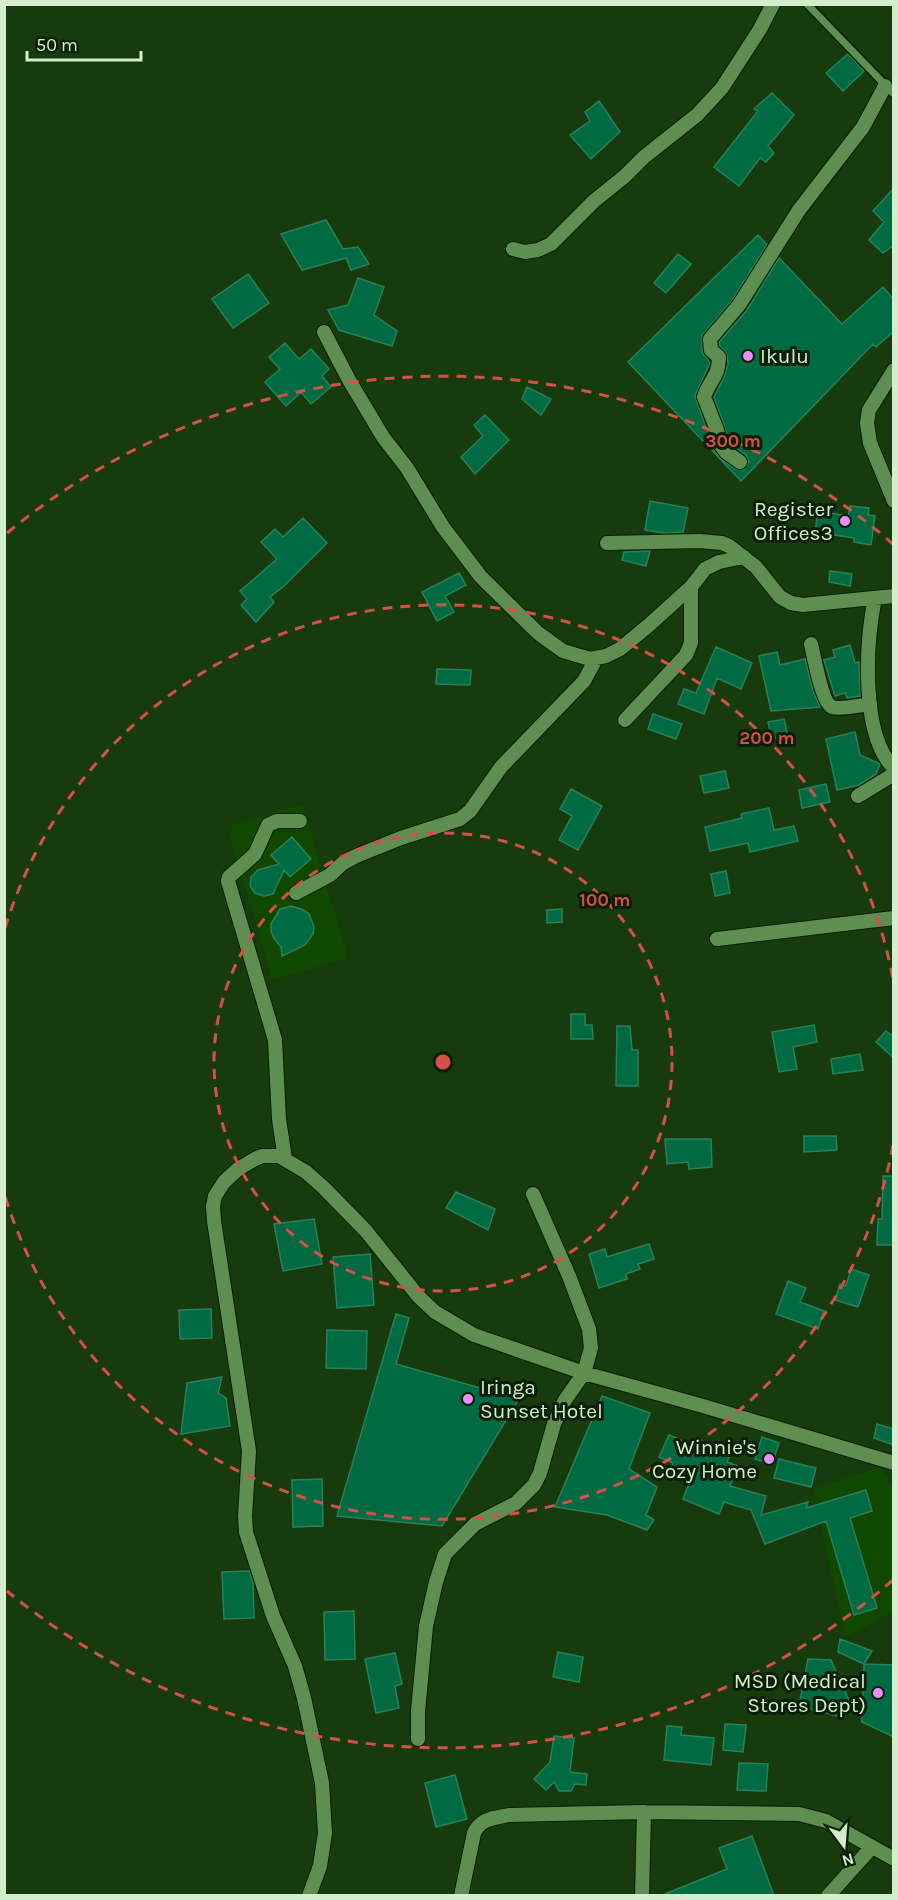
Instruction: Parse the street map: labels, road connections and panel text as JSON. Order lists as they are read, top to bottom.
{
  "places": [
    "Ikulu",
    "Register Offices3",
    "Iringa Sunset Hotel",
    "Winnie's Cozy Home",
    "MSD (Medical Stores Dept)"
  ],
  "scale_bar": "50 m",
  "north": "bottom",
  "rings": ["300 m", "200 m", "100 m"]
}
